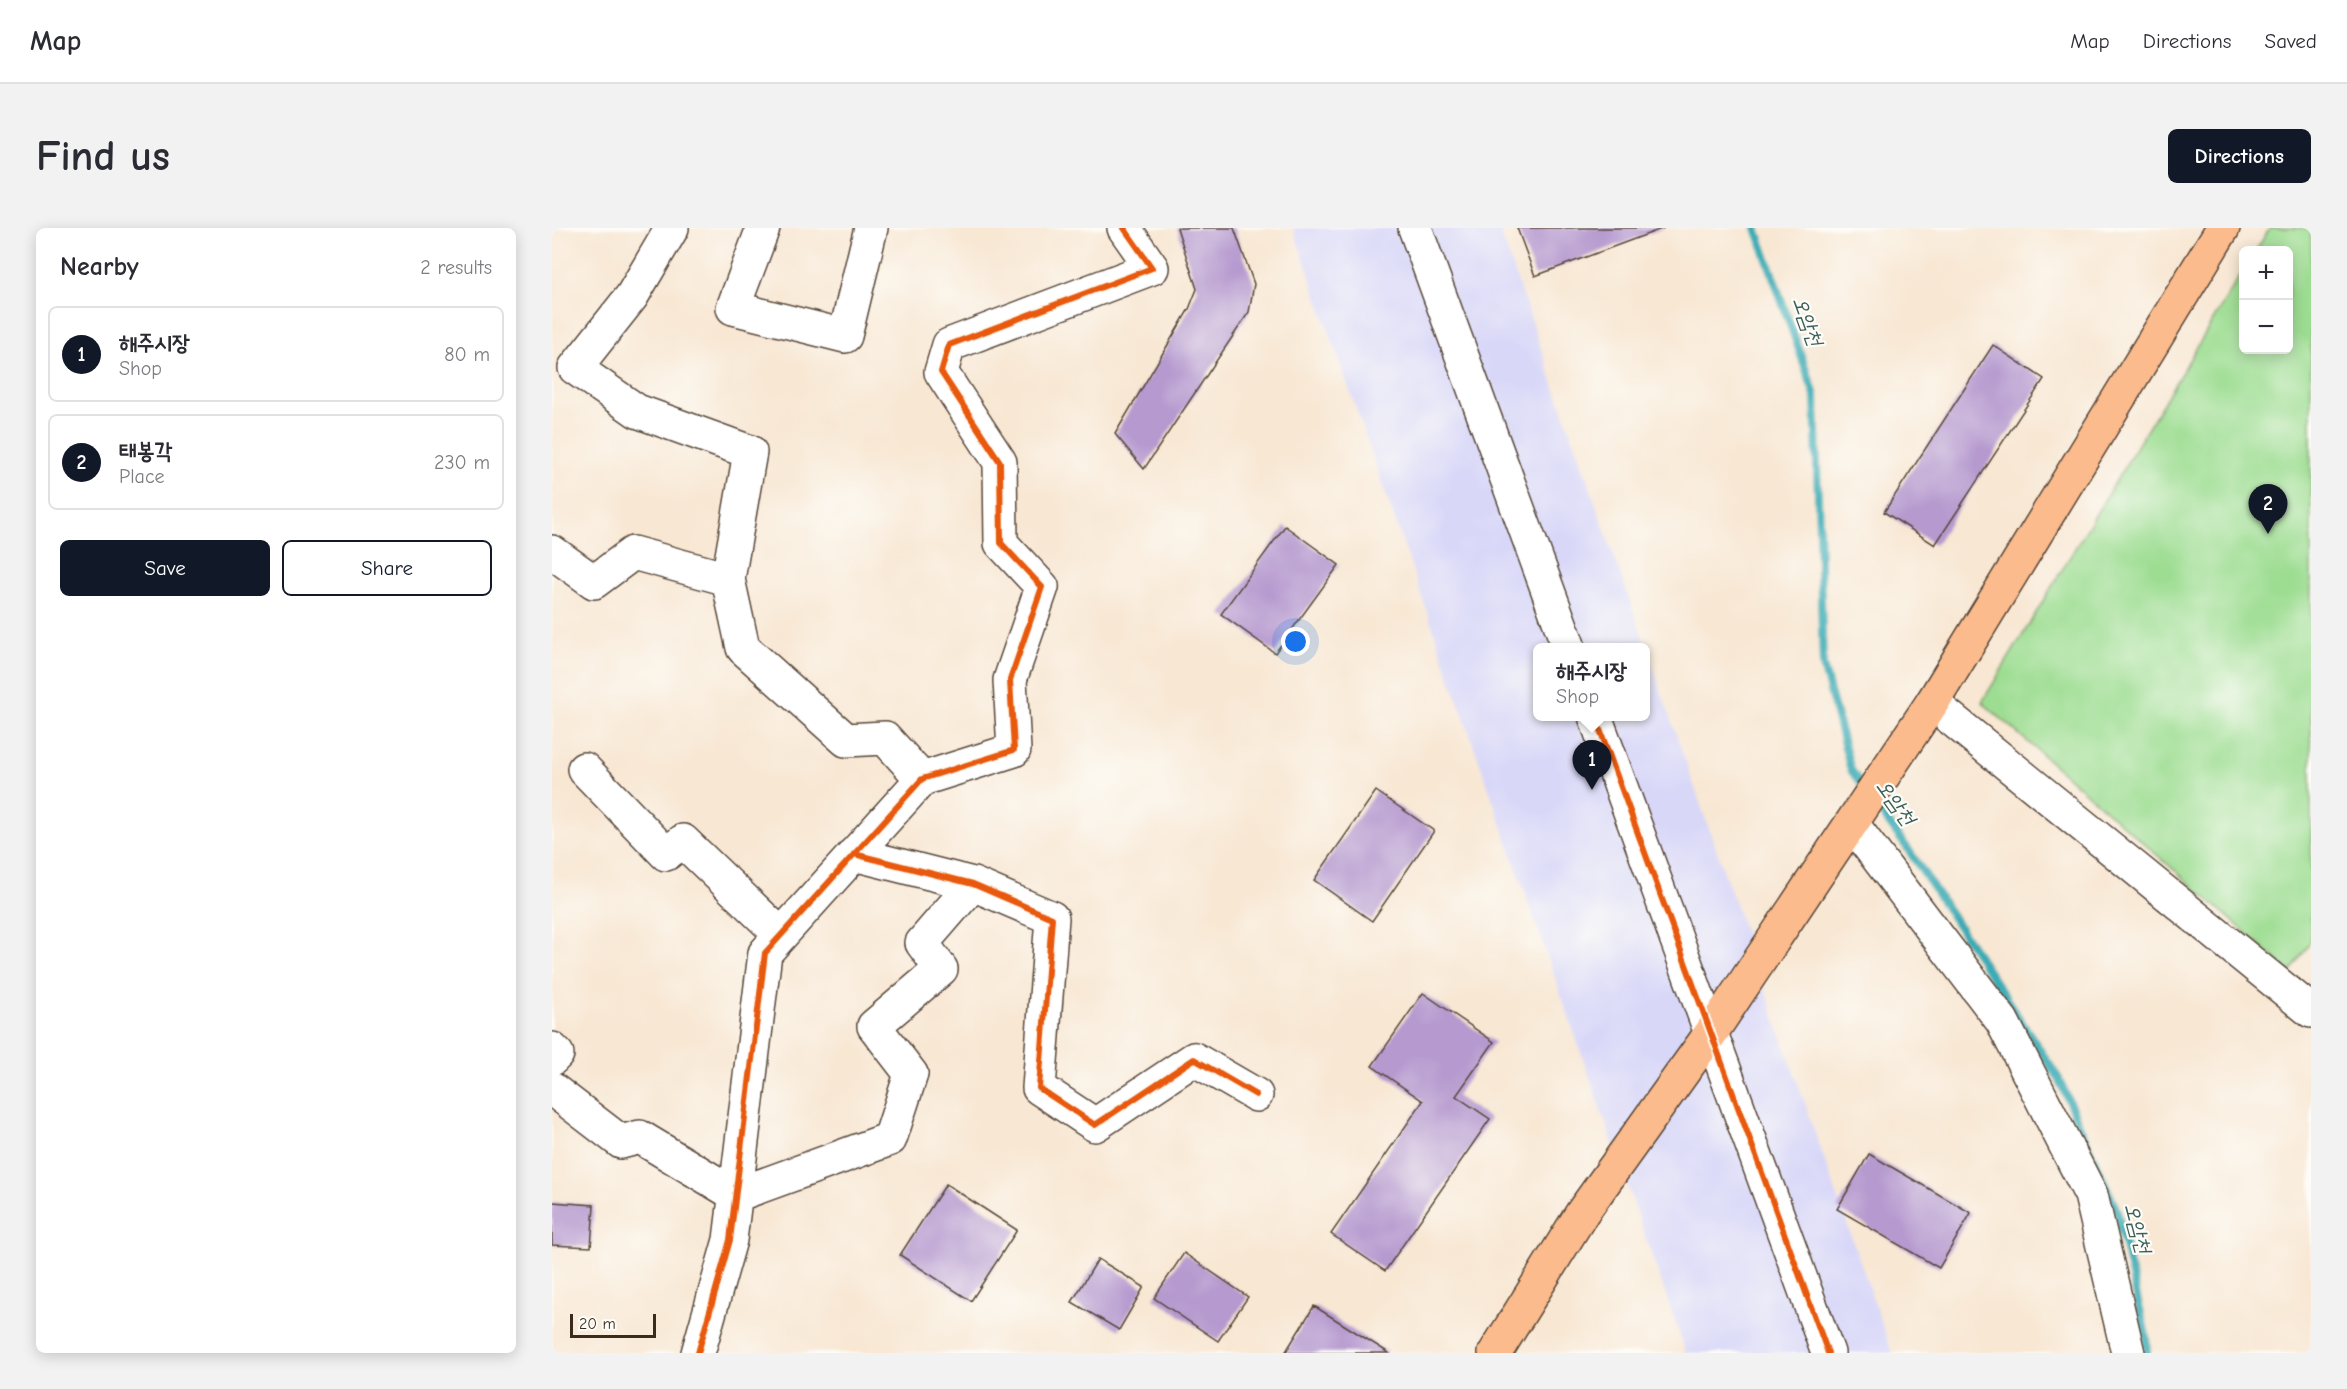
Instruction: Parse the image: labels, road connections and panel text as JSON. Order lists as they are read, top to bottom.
{
  "water": ["오암천"],
  "scale_bar": "20 m",
  "page": {
    "header": "Map",
    "nav": ["Map", "Directions", "Saved"],
    "buttons": [
      "Directions",
      ["Save", "Share"]
    ],
    "title": "Find us",
    "heading": ["Nearby", "2 results"],
    "map_buttons": ["+", "−"],
    "list": [
      {
        "mark": "1",
        "name": "해주시장",
        "note": "Shop",
        "value": "80 m"
      },
      {
        "mark": "2",
        "name": "태봉각",
        "note": "Place",
        "value": "230 m"
      }
    ],
    "pins": ["2", "1"],
    "popup": ["해주시장", "Shop"],
    "scale": "20 m"
  }
}
